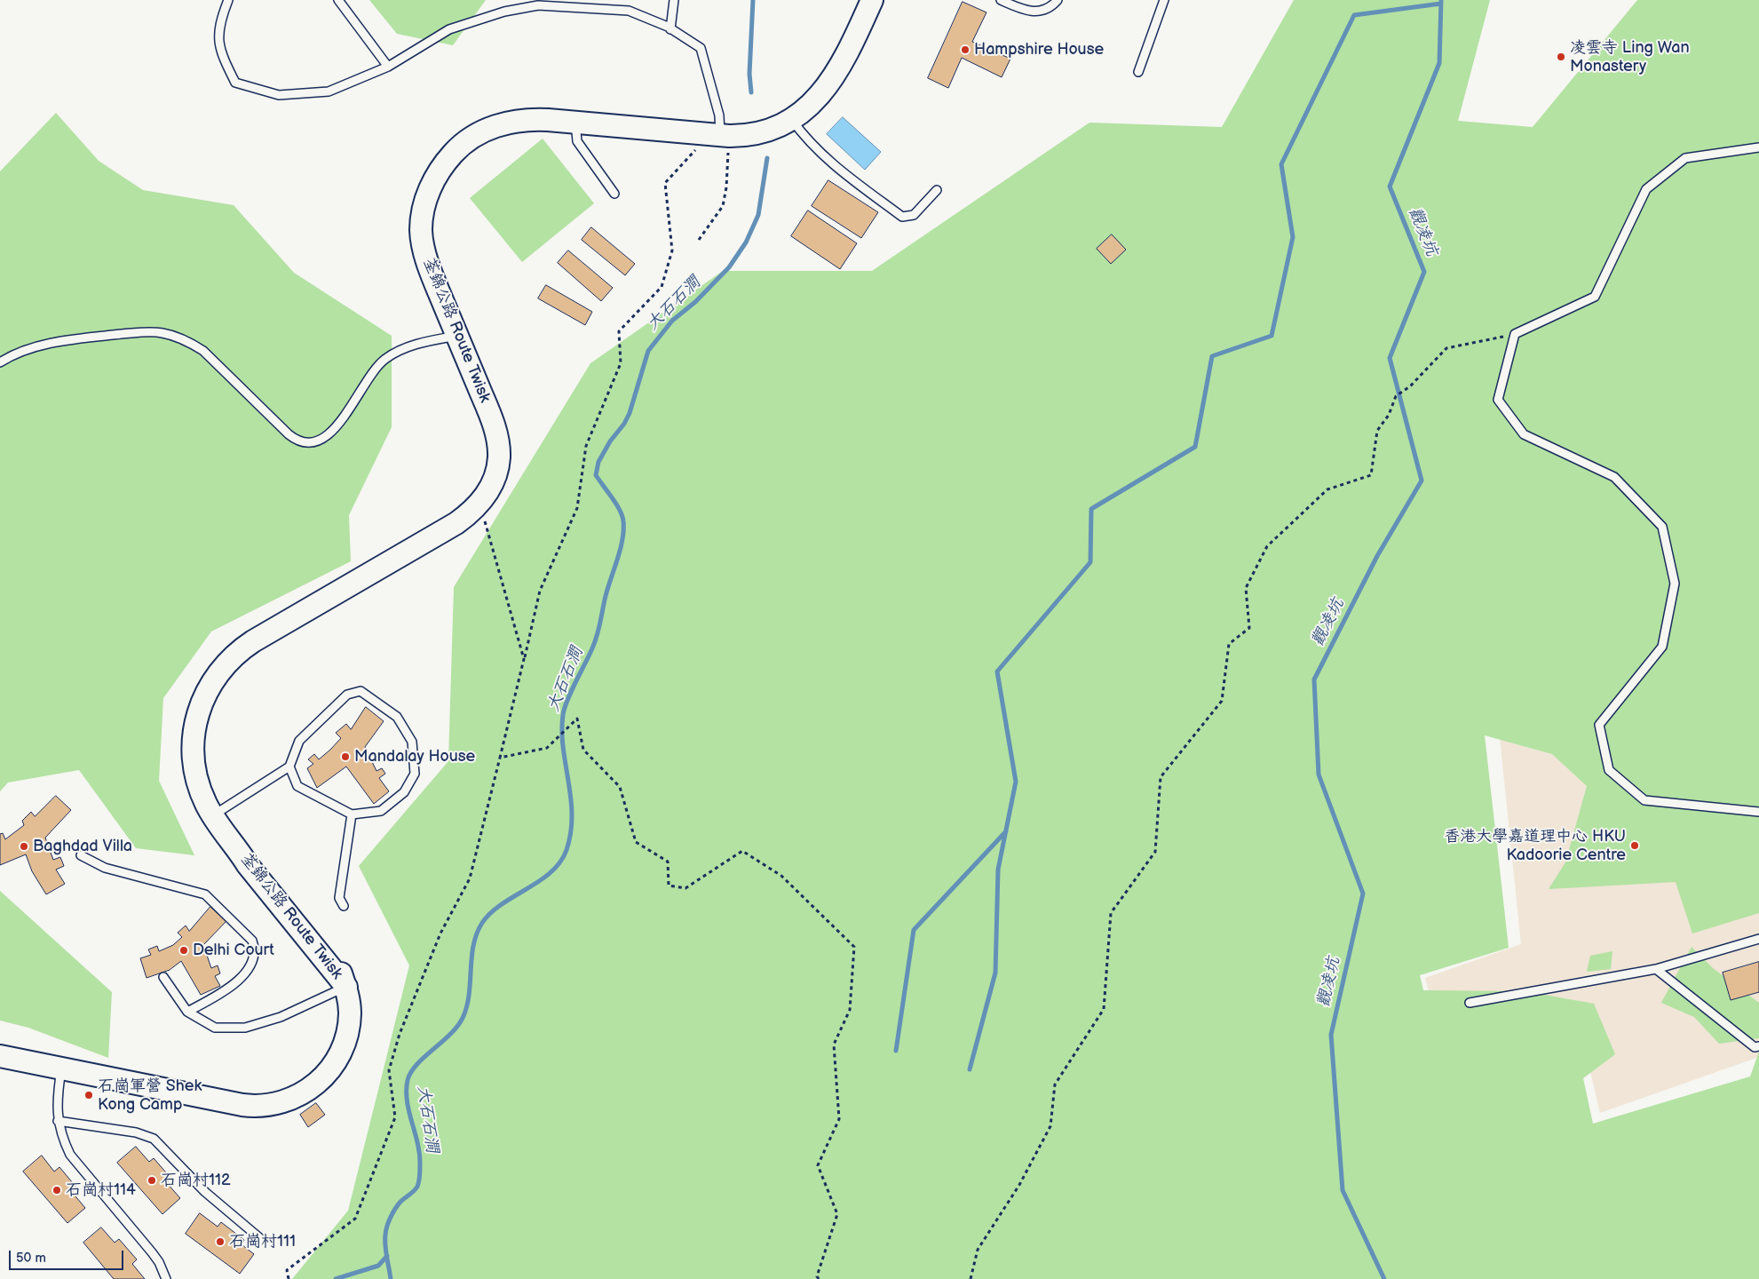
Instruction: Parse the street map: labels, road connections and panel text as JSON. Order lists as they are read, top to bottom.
{
  "streets": {
    "main road": ["荃錦公路 Route Twisk"]
  },
  "water": ["觀凌坑", "大石石澗"],
  "places": [
    "Hampshire House",
    "凌雲寺 Ling Wan Monastery",
    "Mandalay House",
    "香港大學嘉道理中心 HKU Kadoorie Centre",
    "Baghdad Villa",
    "Delhi Court",
    "石崗軍營 Shek Kong Camp",
    "石崗村112",
    "石崗村114",
    "石崗村111"
  ],
  "scale_bar": "50 m"
}
